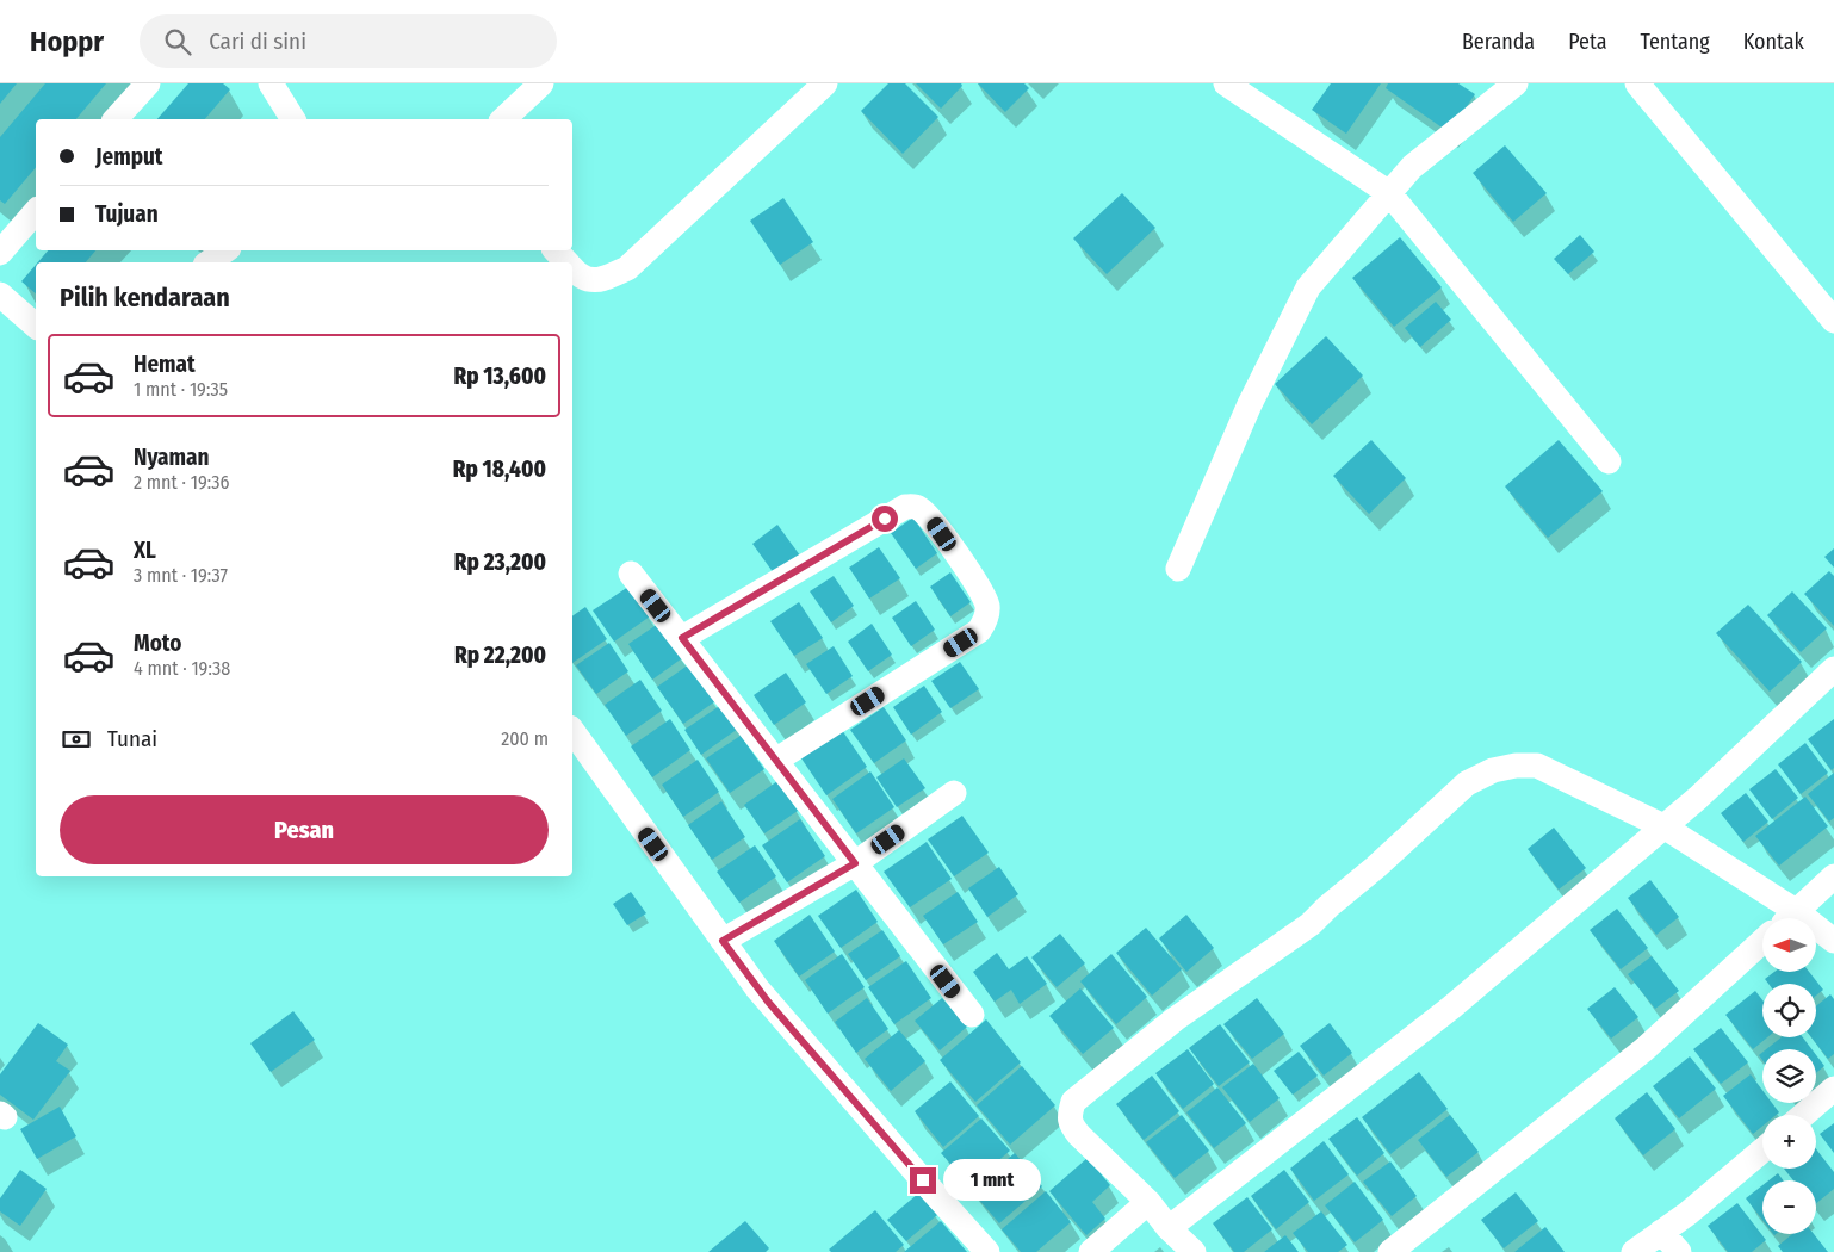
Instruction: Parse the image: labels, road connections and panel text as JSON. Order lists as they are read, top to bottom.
{
  "north": "left",
  "page": {
    "header": "Hoppr",
    "search": "Cari di sini",
    "nav": [
      "Beranda",
      "Peta",
      "Tentang",
      "Kontak"
    ],
    "banner": ["Jemput", "Tujuan"],
    "heading": "Pilih kendaraan",
    "list": [
      {
        "name": "Hemat",
        "note": "1 mnt · 19:35",
        "value": "Rp 13,600"
      },
      {
        "name": "Nyaman",
        "note": "2 mnt · 19:36",
        "value": "Rp 18,400"
      },
      {
        "name": "XL",
        "note": "3 mnt · 19:37",
        "value": "Rp 23,200"
      },
      {
        "name": "Moto",
        "note": "4 mnt · 19:38",
        "value": "Rp 22,200"
      }
    ],
    "pay": ["Tunai", "200 m"],
    "buttons": "Pesan",
    "map_buttons": ["+", "−"],
    "bubble": "1 mnt"
  }
}
